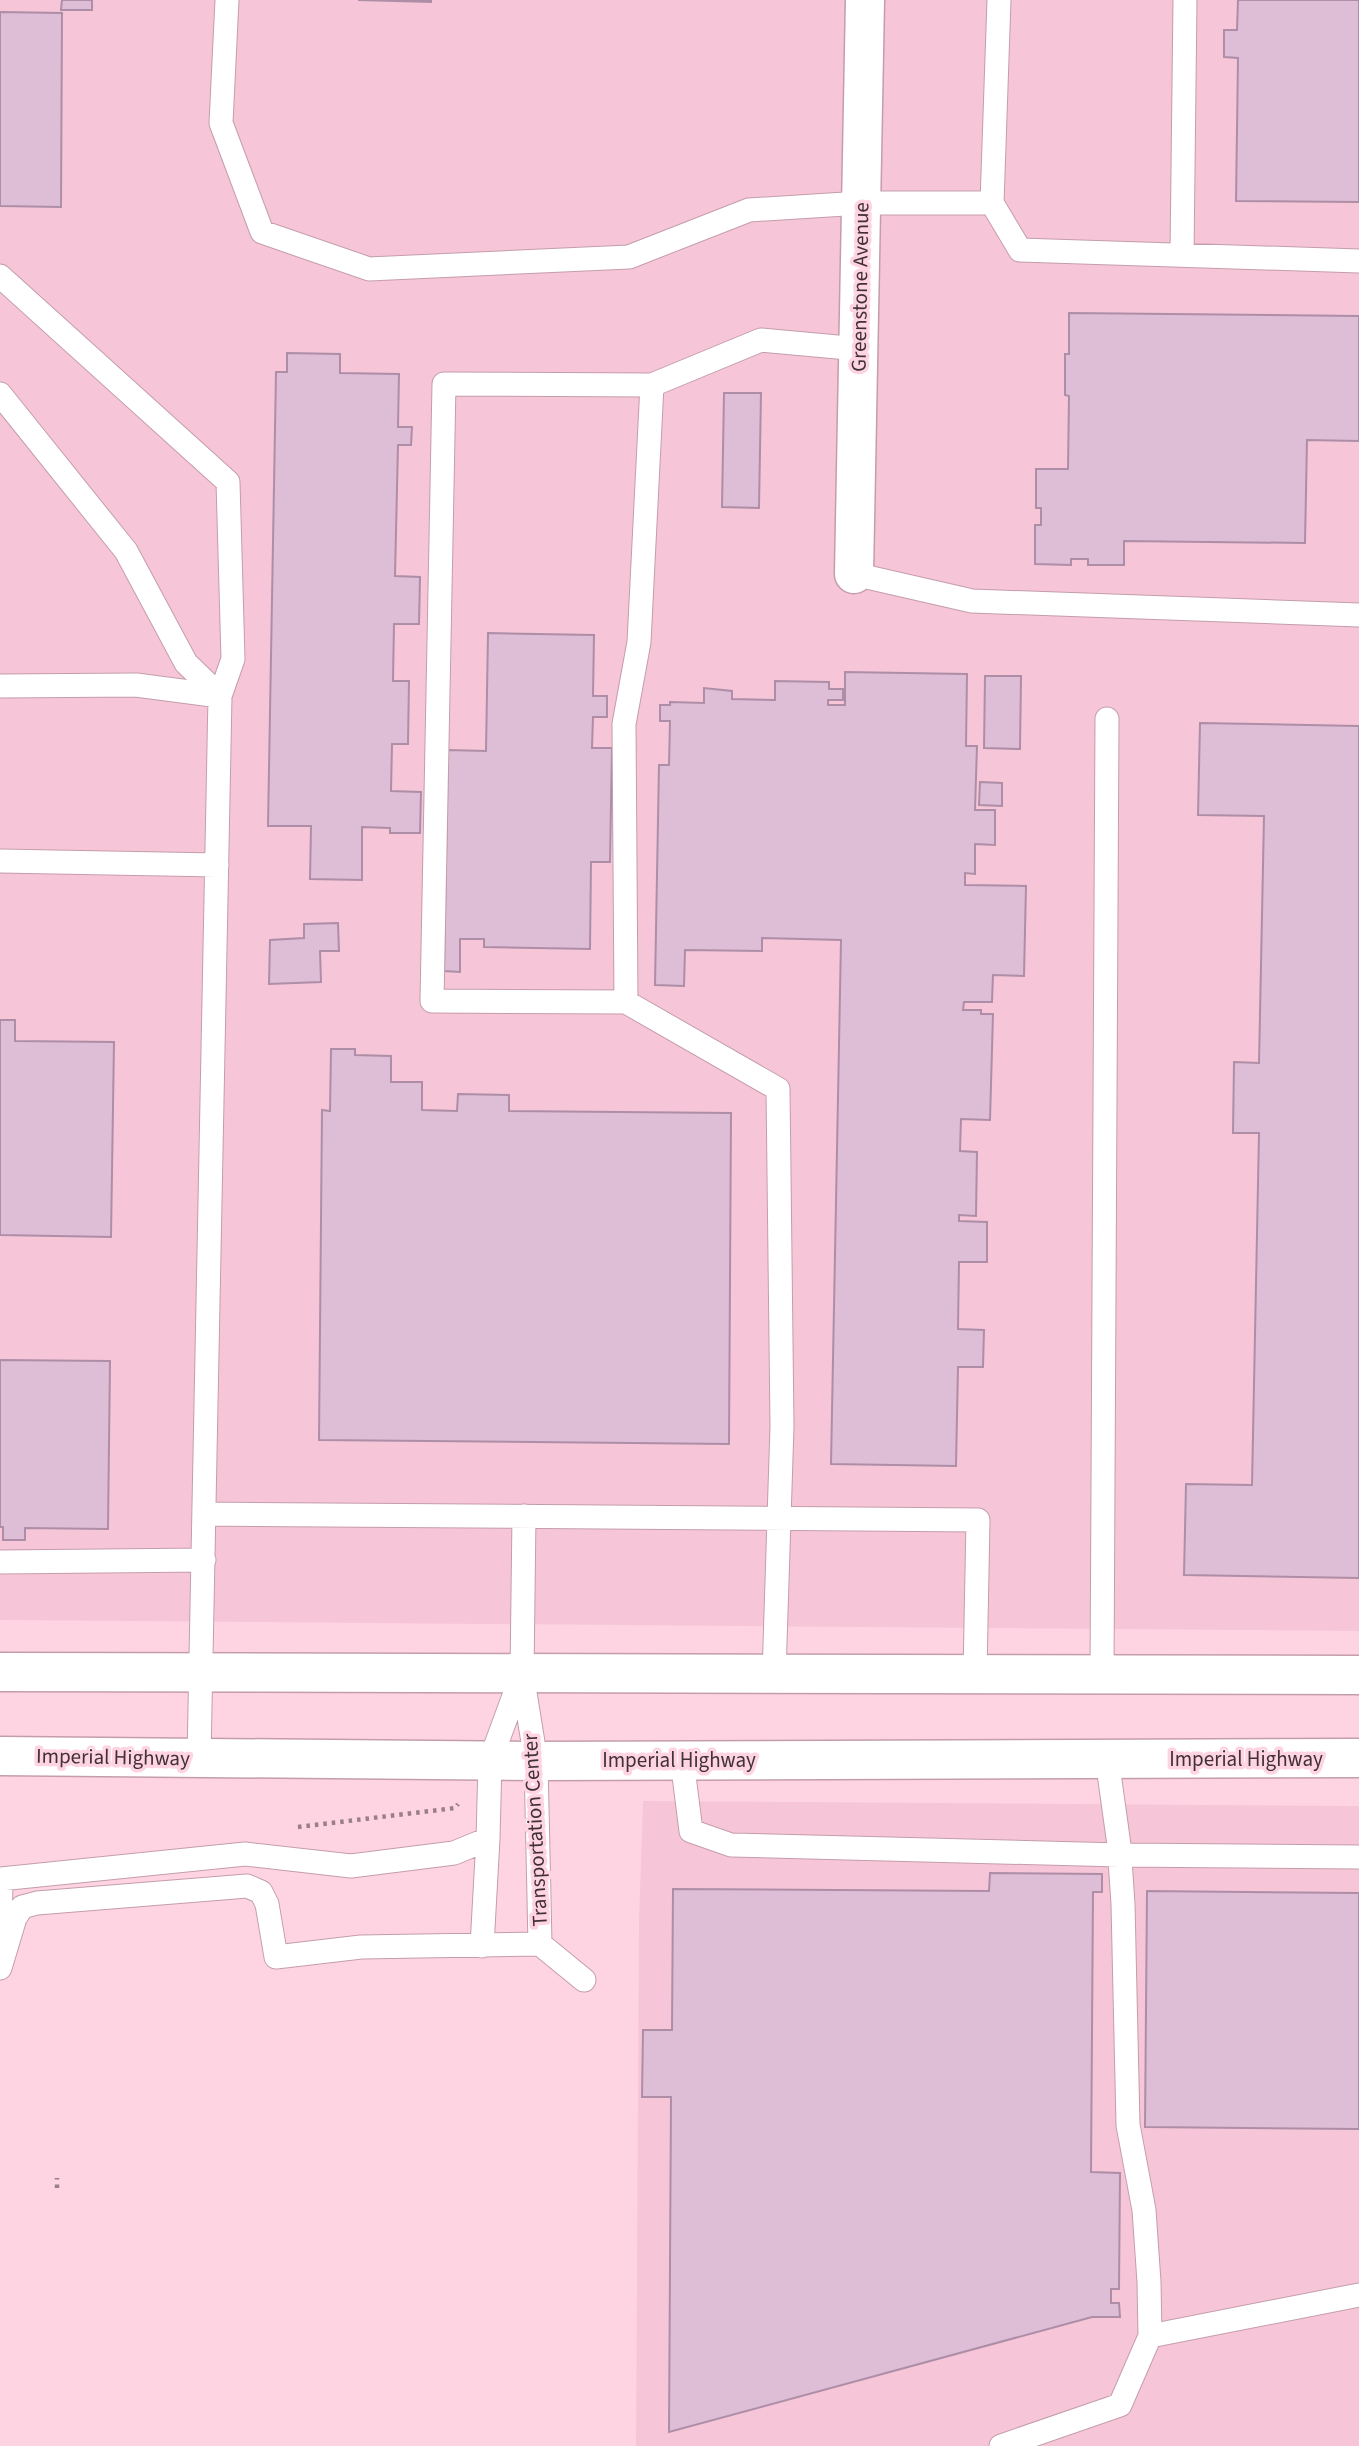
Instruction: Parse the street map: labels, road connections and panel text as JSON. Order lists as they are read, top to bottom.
{
  "streets": {
    "main road": ["Greenstone Avenue", "Imperial Highway"],
    "lane": ["Transportation Center"]
  },
  "crossings": [
    ["Imperial Highway", "Transportation Center"]
  ]
}
